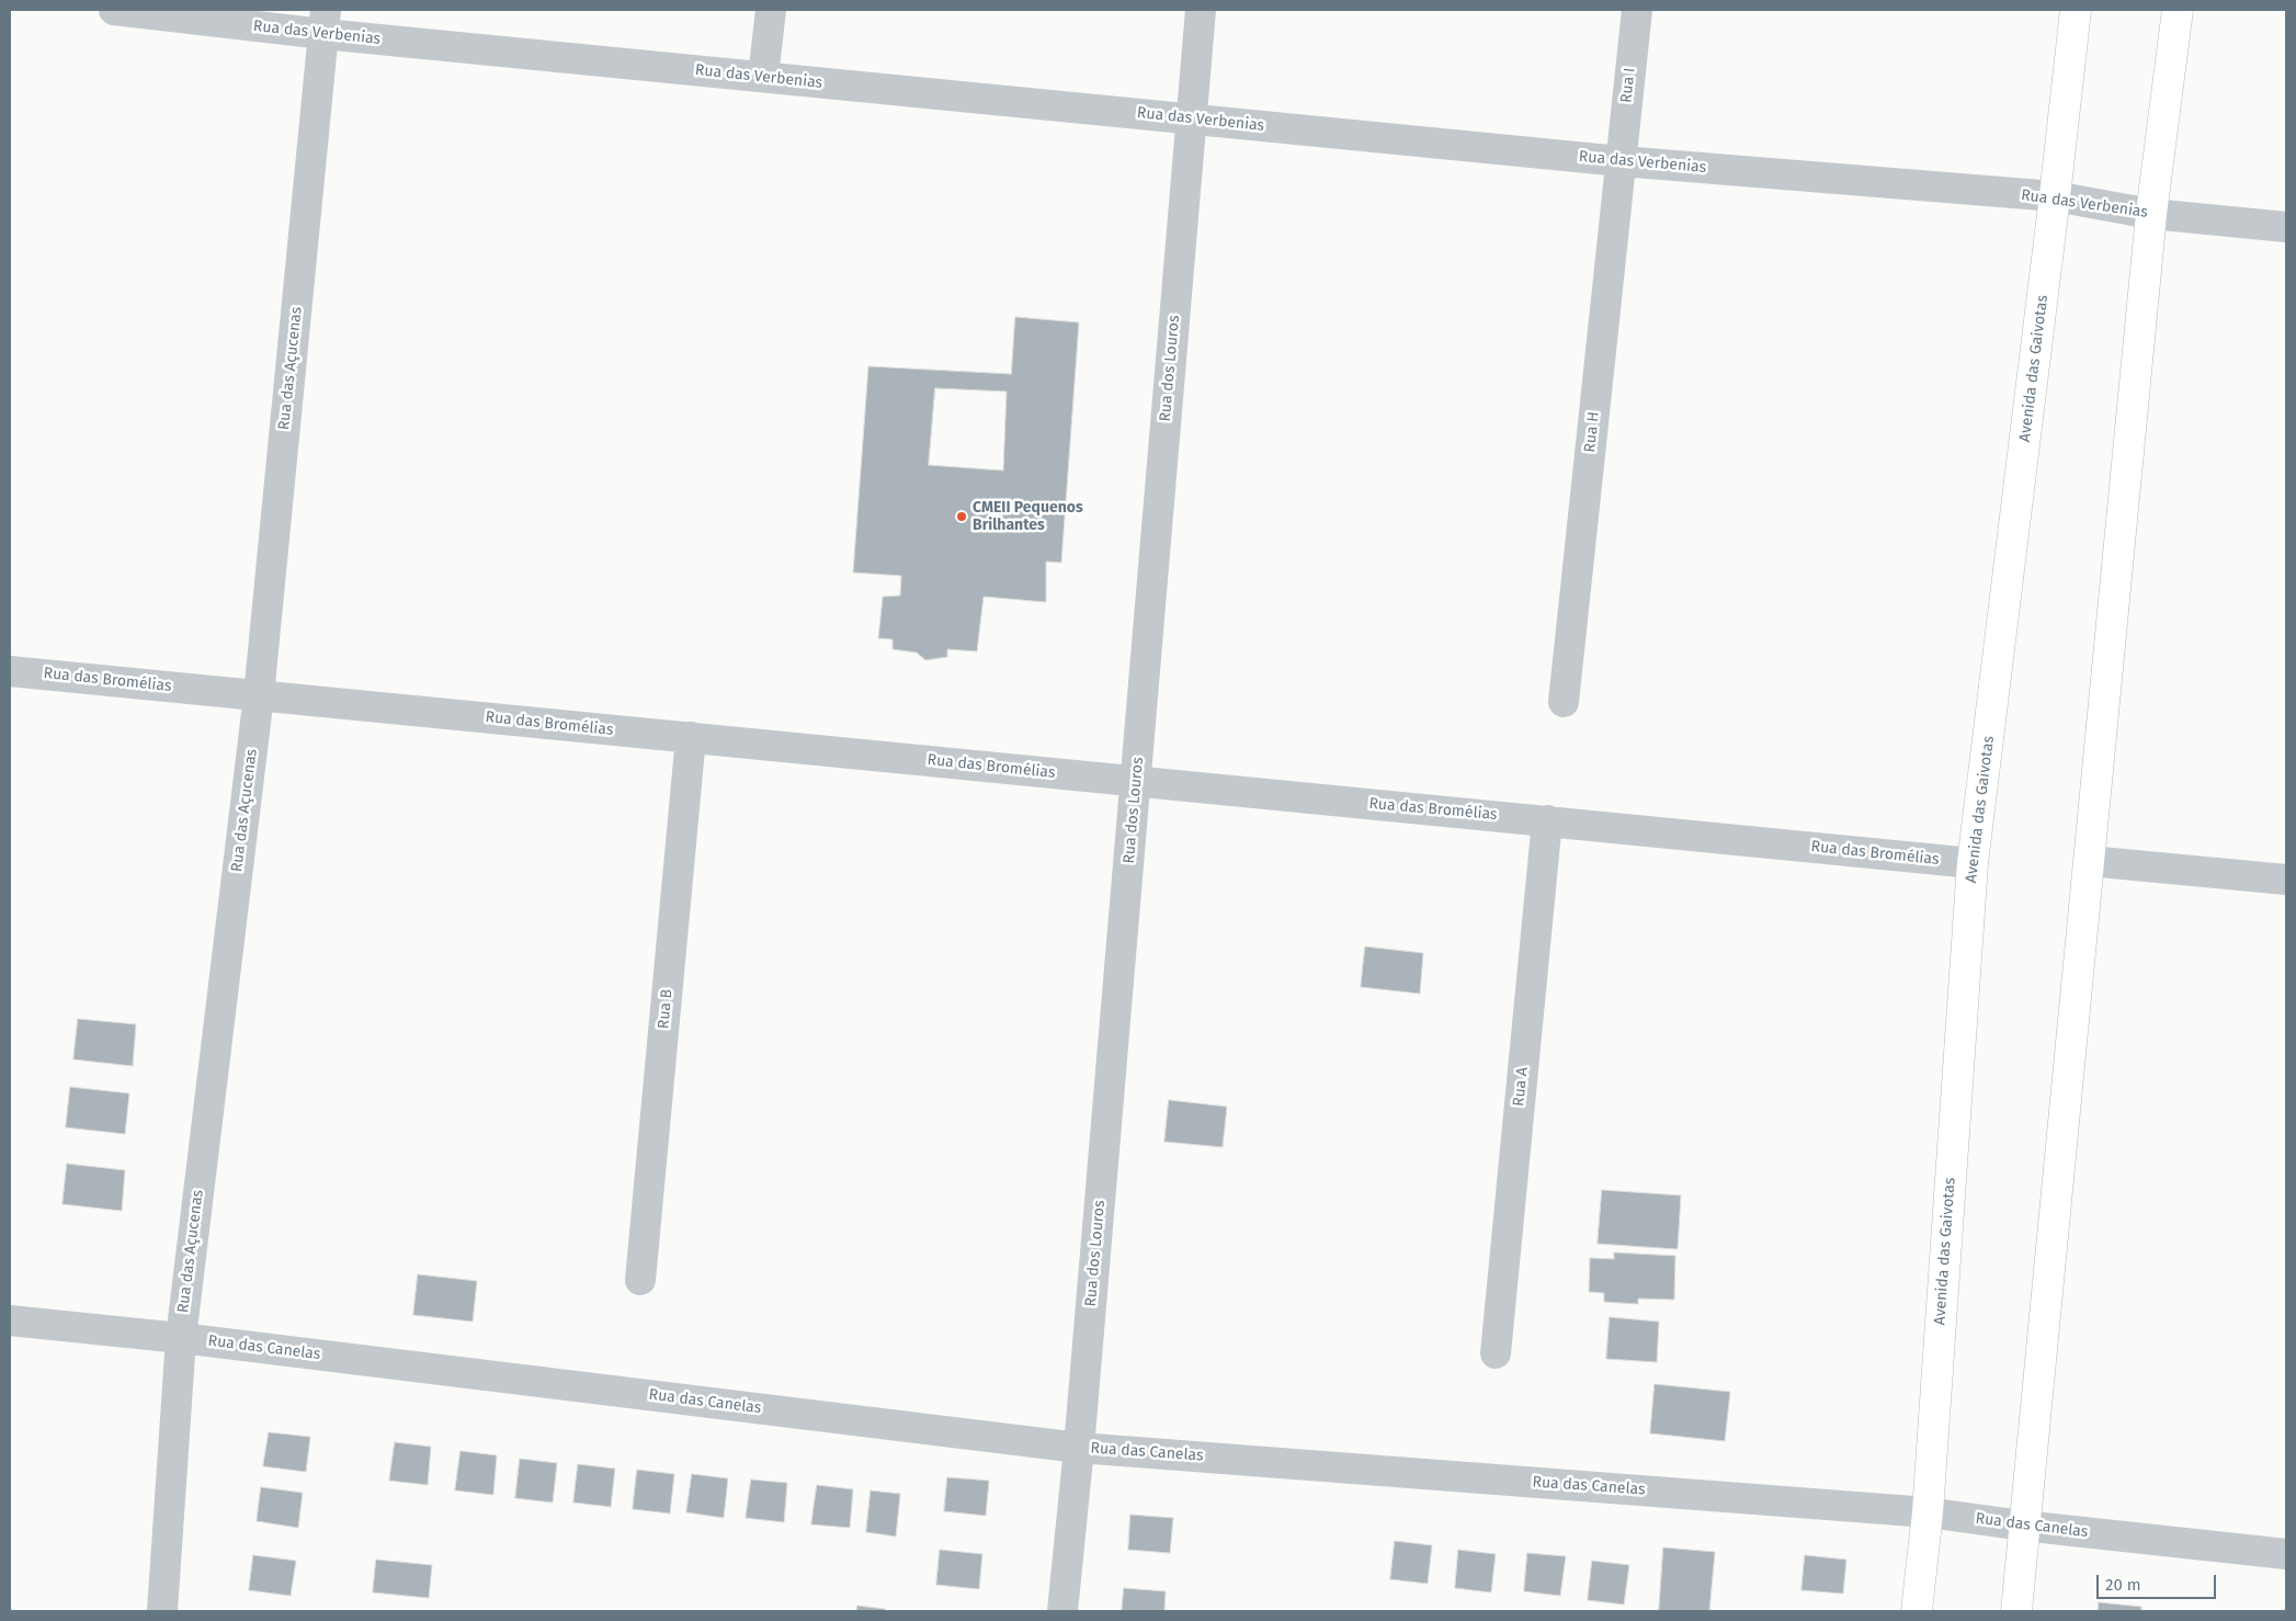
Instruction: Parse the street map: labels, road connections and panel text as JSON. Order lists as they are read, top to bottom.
{
  "streets": {
    "street": [
      "Rua das Verbenias",
      "Rua I",
      "Rua das Açucenas",
      "Rua dos Louros",
      "Avenida das Gaivotas",
      "Rua H",
      "Rua das Bromélias",
      "Rua B",
      "Rua A",
      "Rua das Canelas"
    ]
  },
  "crossings": [
    ["Rua das Verbenias", "Rua I"],
    ["Rua das Verbenias", "Rua das Açucenas"],
    ["Rua das Verbenias", "Rua dos Louros"],
    ["Rua das Verbenias", "Avenida das Gaivotas"],
    ["Rua das Verbenias", "Rua H"],
    ["Rua I", "Rua H"],
    ["Rua das Açucenas", "Rua das Bromélias"],
    ["Rua das Açucenas", "Rua das Canelas"],
    ["Rua dos Louros", "Rua das Bromélias"],
    ["Rua dos Louros", "Rua das Canelas"],
    ["Avenida das Gaivotas", "Rua das Bromélias"],
    ["Avenida das Gaivotas", "Rua das Canelas"],
    ["Rua das Bromélias", "Rua B"],
    ["Rua das Bromélias", "Rua A"]
  ],
  "places": ["CMEII Pequenos Brilhantes"],
  "scale_bar": "20 m"
}
